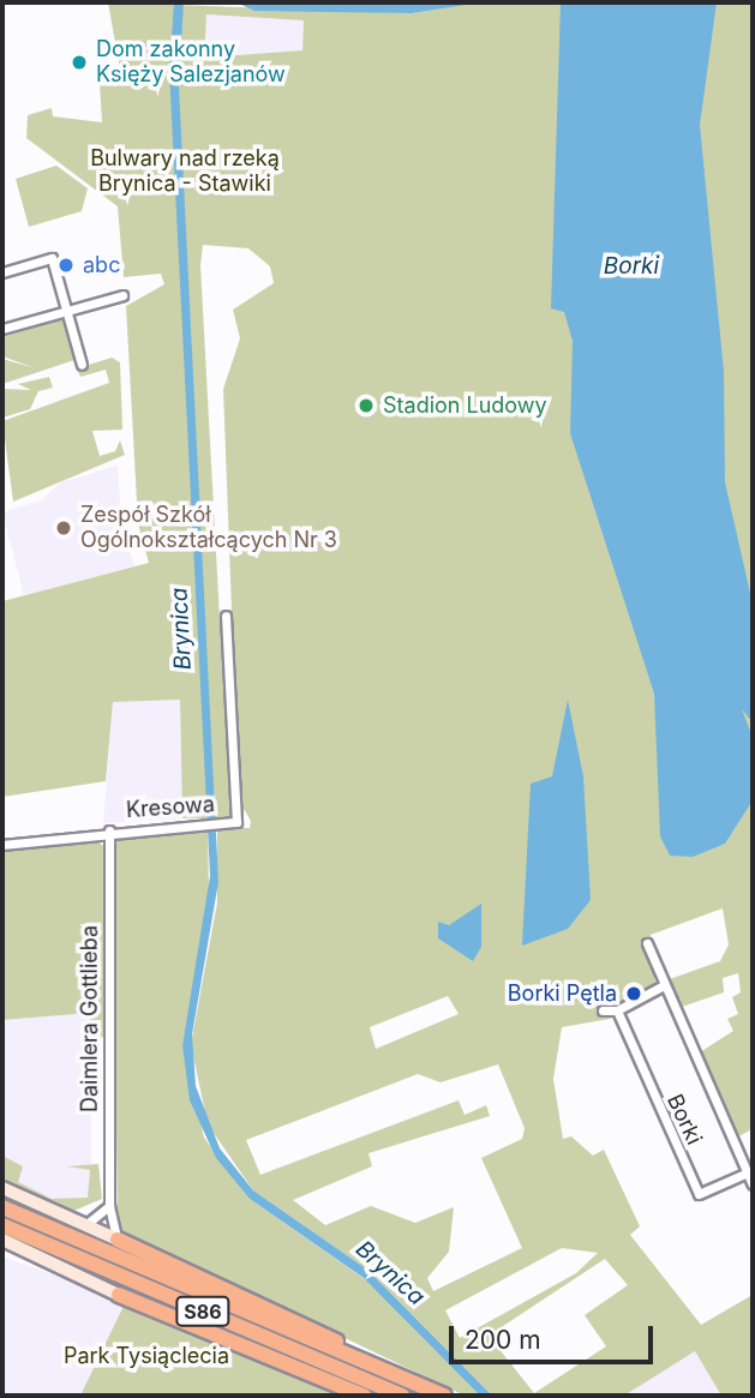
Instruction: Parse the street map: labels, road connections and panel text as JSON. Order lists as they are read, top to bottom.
{
  "streets": {
    "highway": ["S86"],
    "street": ["Kresowa", "Daimlera Gottlieba", "Borki"]
  },
  "crossings": [
    ["Kresowa", "Daimlera Gottlieba"]
  ],
  "water": ["Borki", "Brynica"],
  "parks": ["Bulwary nad rzeką Brynica - Stawiki", "Park Tysiąclecia"],
  "places": [
    "Dom zakonny Księży Salezjanów",
    "abc",
    "Stadion Ludowy",
    "Zespół Szkół Ogólnokształcących Nr 3",
    "Borki Pętla"
  ],
  "scale_bar": "200 m"
}
